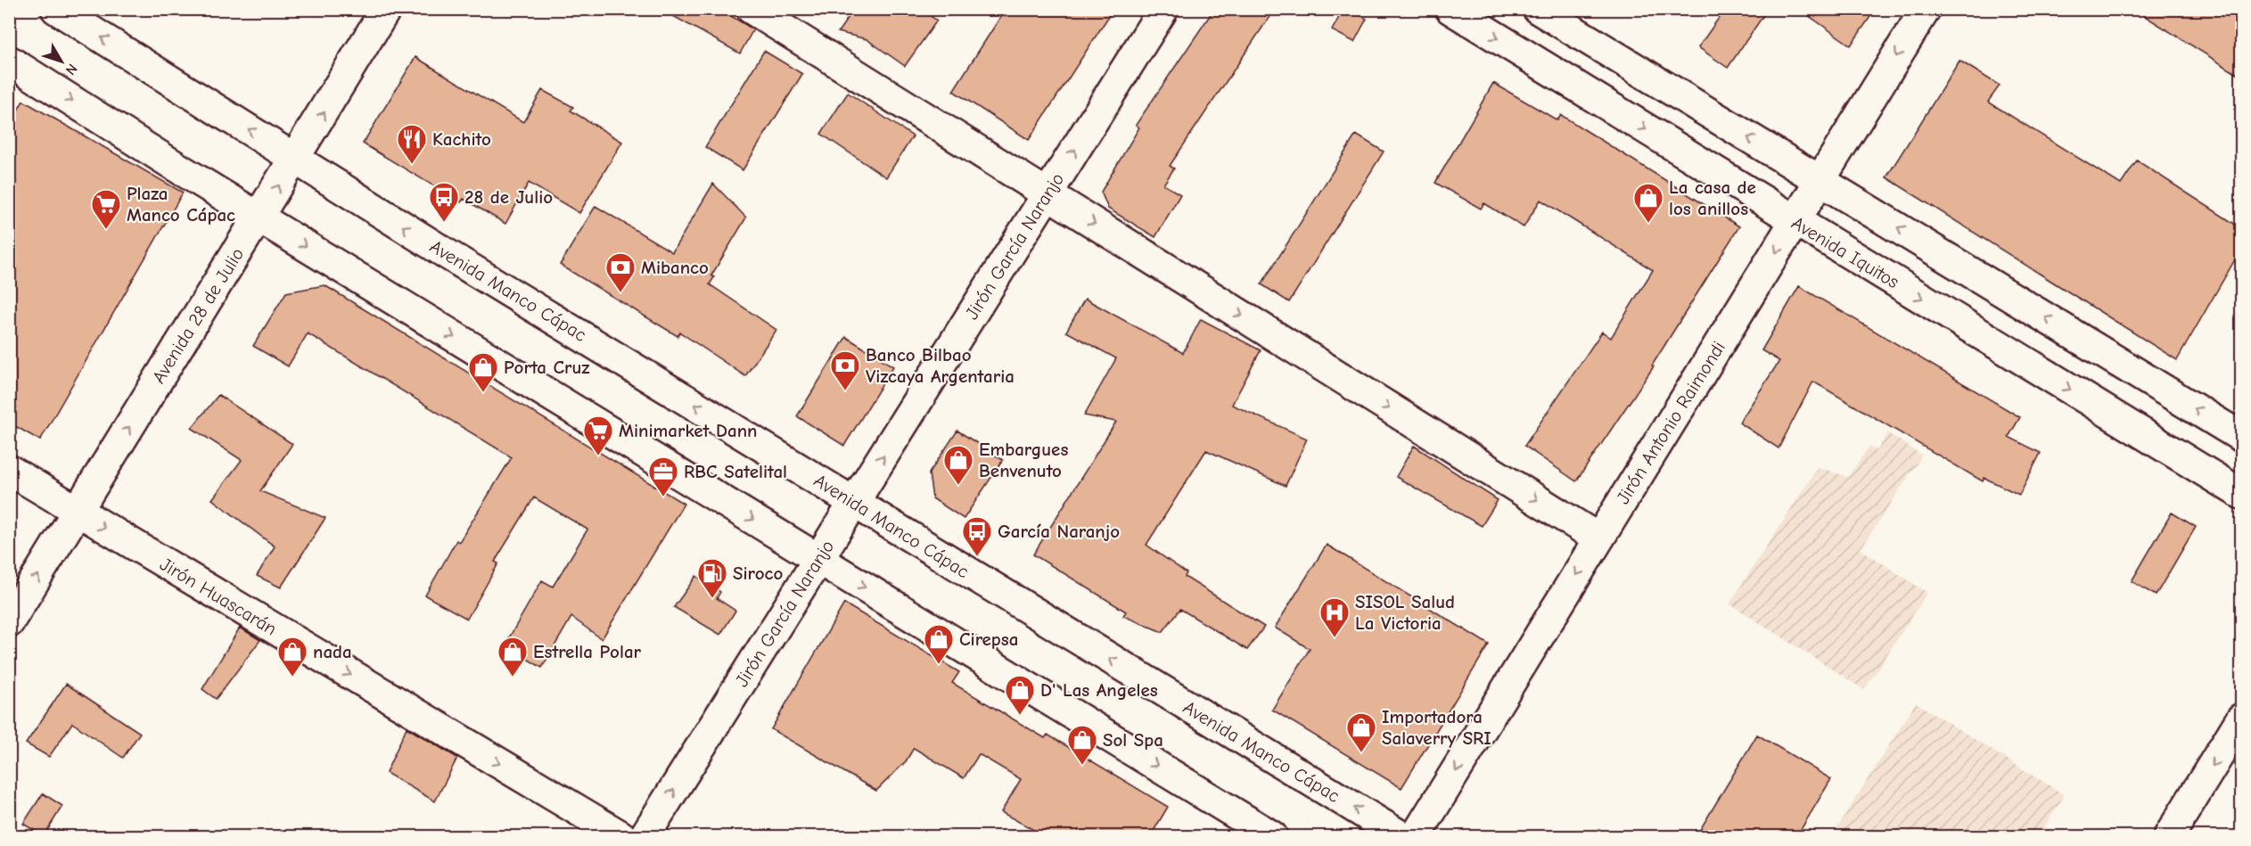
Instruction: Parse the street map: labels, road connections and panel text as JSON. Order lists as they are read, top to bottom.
{
  "streets": {
    "main road": [
      "Jirón García Naranjo",
      "Avenida Iquitos",
      "Avenida Manco Cápac",
      "Avenida 28 de Julio",
      "Jirón Antonio Raimondi",
      "Jirón Huascarán"
    ]
  },
  "crossings": [
    ["Jirón García Naranjo", "Avenida Manco Cápac"],
    ["Avenida Iquitos", "Jirón Antonio Raimondi"],
    ["Avenida Manco Cápac", "Avenida 28 de Julio"],
    ["Avenida 28 de Julio", "Jirón Huascarán"]
  ],
  "one_way": [
    "Jirón García Naranjo",
    "Avenida 28 de Julio",
    "Jirón Antonio Raimondi",
    "Jirón Huascarán"
  ],
  "places": {
    "restaurant": ["Kachito"],
    "bus stop": ["28 de Julio", "García Naranjo"],
    "shop": [
      "La casa de los anillos",
      "Porta Cruz",
      "Embargues Benvenuto",
      "Cirepsa",
      "nada",
      "Estrella Polar",
      "D' Las Angeles",
      "Importadora Salaverry SRI",
      "Sol Spa"
    ],
    "supermarket": ["Plaza Manco Cápac", "Minimarket Dann"],
    "bank": ["Mibanco", "Banco Bilbao Vizcaya Argentaria"],
    "office": ["RBC Satelital"],
    "fuel station": ["Siroco"],
    "hospital": ["SISOL Salud La Victoria"]
  },
  "north": "bottom right"
}
